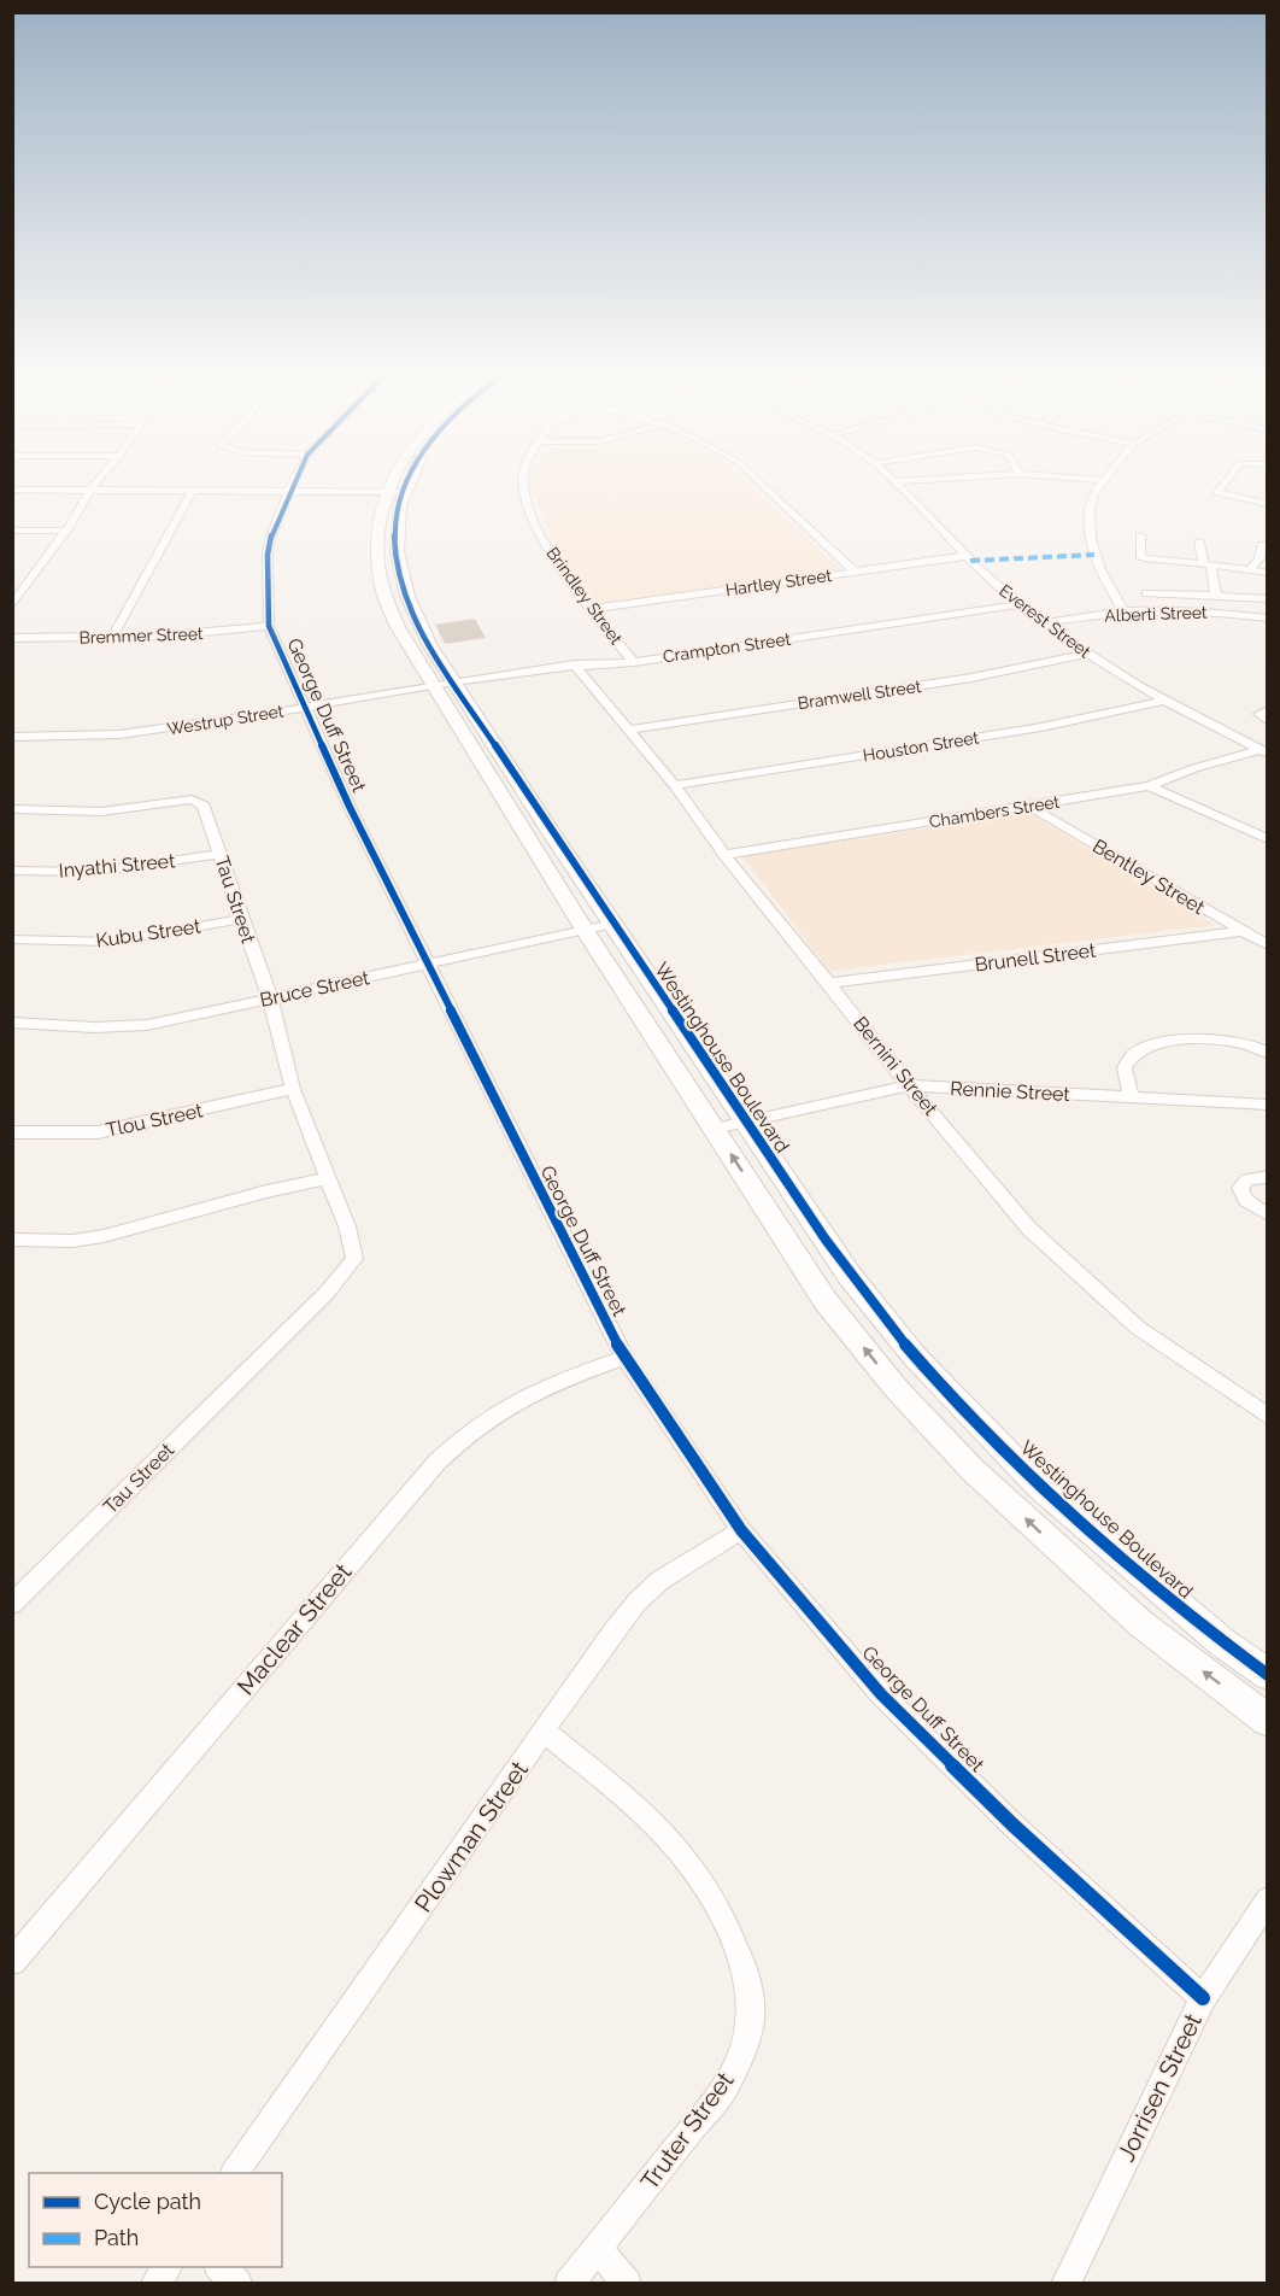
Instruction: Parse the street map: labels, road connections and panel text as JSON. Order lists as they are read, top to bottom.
{
  "streets": {
    "street": [
      "Hartley Street",
      "Brindley Street",
      "Alberti Street",
      "Everest Street",
      "Bremmer Street",
      "Crampton Street",
      "Bramwell Street",
      "George Duff Street",
      "Westrup Street",
      "Houston Street",
      "Chambers Street",
      "Inyathi Street",
      "Bentley Street",
      "Tau Street",
      "Kubu Street",
      "Brunell Street",
      "Bruce Street",
      "Westinghouse Boulevard",
      "Bernini Street",
      "Rennie Street",
      "Tlou Street",
      "Maclear Street",
      "Plowman Street",
      "Jorrisen Street",
      "Truter Street"
    ]
  },
  "crossings": [
    ["Hartley Street", "Brindley Street"],
    ["Hartley Street", "Everest Street"],
    ["Brindley Street", "Crampton Street"],
    ["Alberti Street", "Everest Street"],
    ["Everest Street", "Crampton Street"],
    ["Everest Street", "Bramwell Street"],
    ["Everest Street", "Houston Street"],
    ["Everest Street", "Chambers Street"],
    ["Bremmer Street", "George Duff Street"],
    ["Crampton Street", "Westrup Street"],
    ["Crampton Street", "Westinghouse Boulevard"],
    ["Crampton Street", "Bernini Street"],
    ["Bramwell Street", "Bernini Street"],
    ["George Duff Street", "Westrup Street"],
    ["George Duff Street", "Bruce Street"],
    ["George Duff Street", "Maclear Street"],
    ["George Duff Street", "Plowman Street"],
    ["George Duff Street", "Jorrisen Street"],
    ["Westrup Street", "Westinghouse Boulevard"],
    ["Houston Street", "Bernini Street"],
    ["Chambers Street", "Bentley Street"],
    ["Chambers Street", "Bernini Street"],
    ["Inyathi Street", "Tau Street"],
    ["Bentley Street", "Brunell Street"],
    ["Tau Street", "Kubu Street"],
    ["Tau Street", "Bruce Street"],
    ["Tau Street", "Tlou Street"],
    ["Brunell Street", "Bernini Street"],
    ["Bruce Street", "Westinghouse Boulevard"],
    ["Westinghouse Boulevard", "Rennie Street"],
    ["Bernini Street", "Rennie Street"],
    ["Plowman Street", "Truter Street"]
  ],
  "legend": ["Cycle path", "Path"]
}
